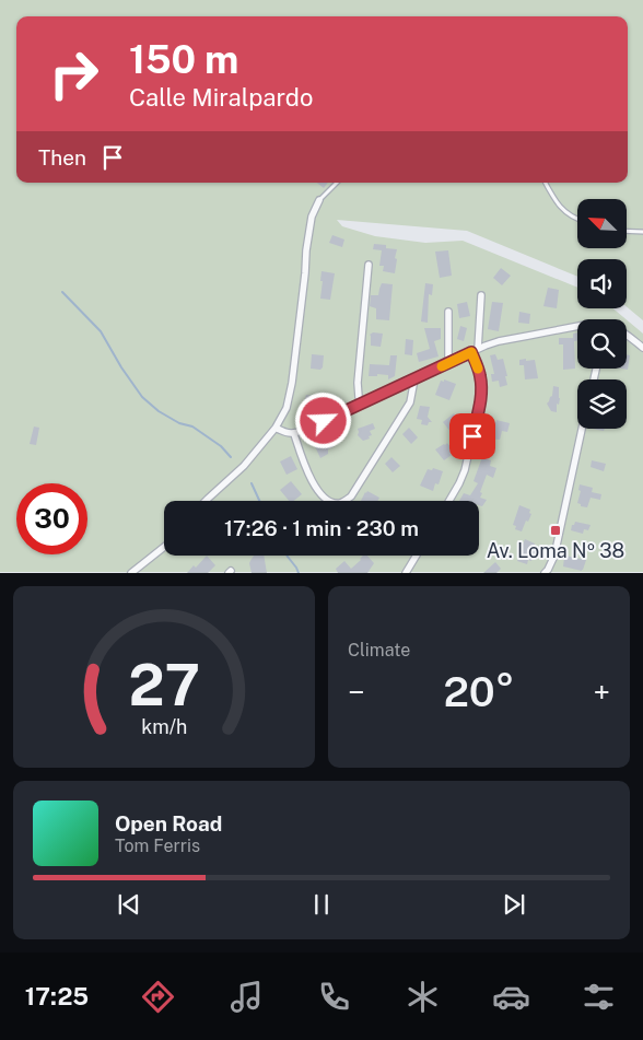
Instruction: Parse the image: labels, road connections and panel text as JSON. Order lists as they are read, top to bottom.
{
  "places": {
    "transit": ["Av. Loma Nº 38"]
  },
  "north": "top left",
  "page": {
    "turn": ["150 m", "Calle Miralpardo"],
    "then": "Then",
    "limit": "30",
    "trip": "17:26 · 1 min · 230 m",
    "tile": "Climate",
    "heat": ["−", "20°", "+"],
    "song": ["Open Road", "Tom Ferris"],
    "tabs": "17:25",
    "gauge": ["27", "km/h"]
  }
}
